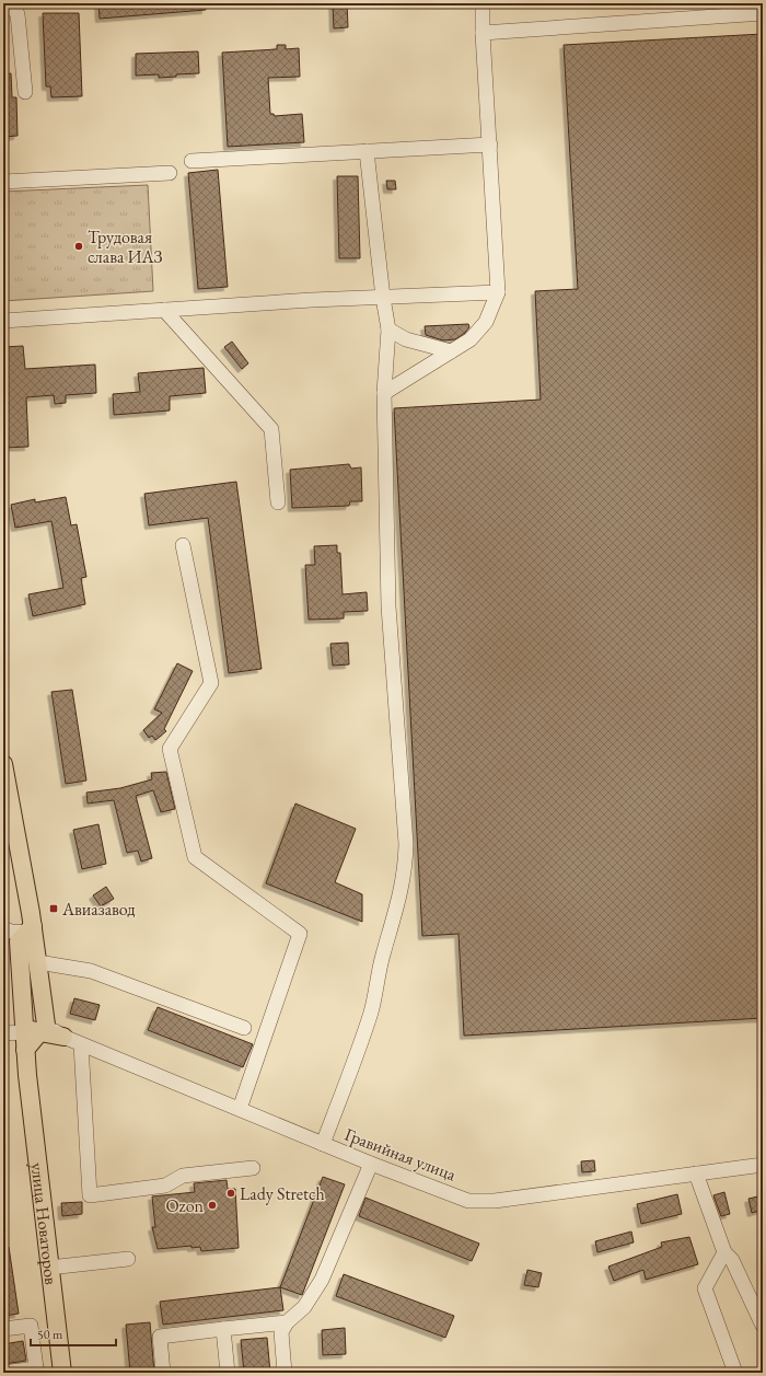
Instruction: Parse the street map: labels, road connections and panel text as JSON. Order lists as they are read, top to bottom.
{
  "streets": {
    "main road": ["улица Новаторов"],
    "street": ["Гравийная улица"]
  },
  "places": {
    "other": ["Трудовая слава ИАЗ", "Lady Stretch", "Ozon"],
    "transit": ["Авиазавод"]
  },
  "scale_bar": "50 m"
}
